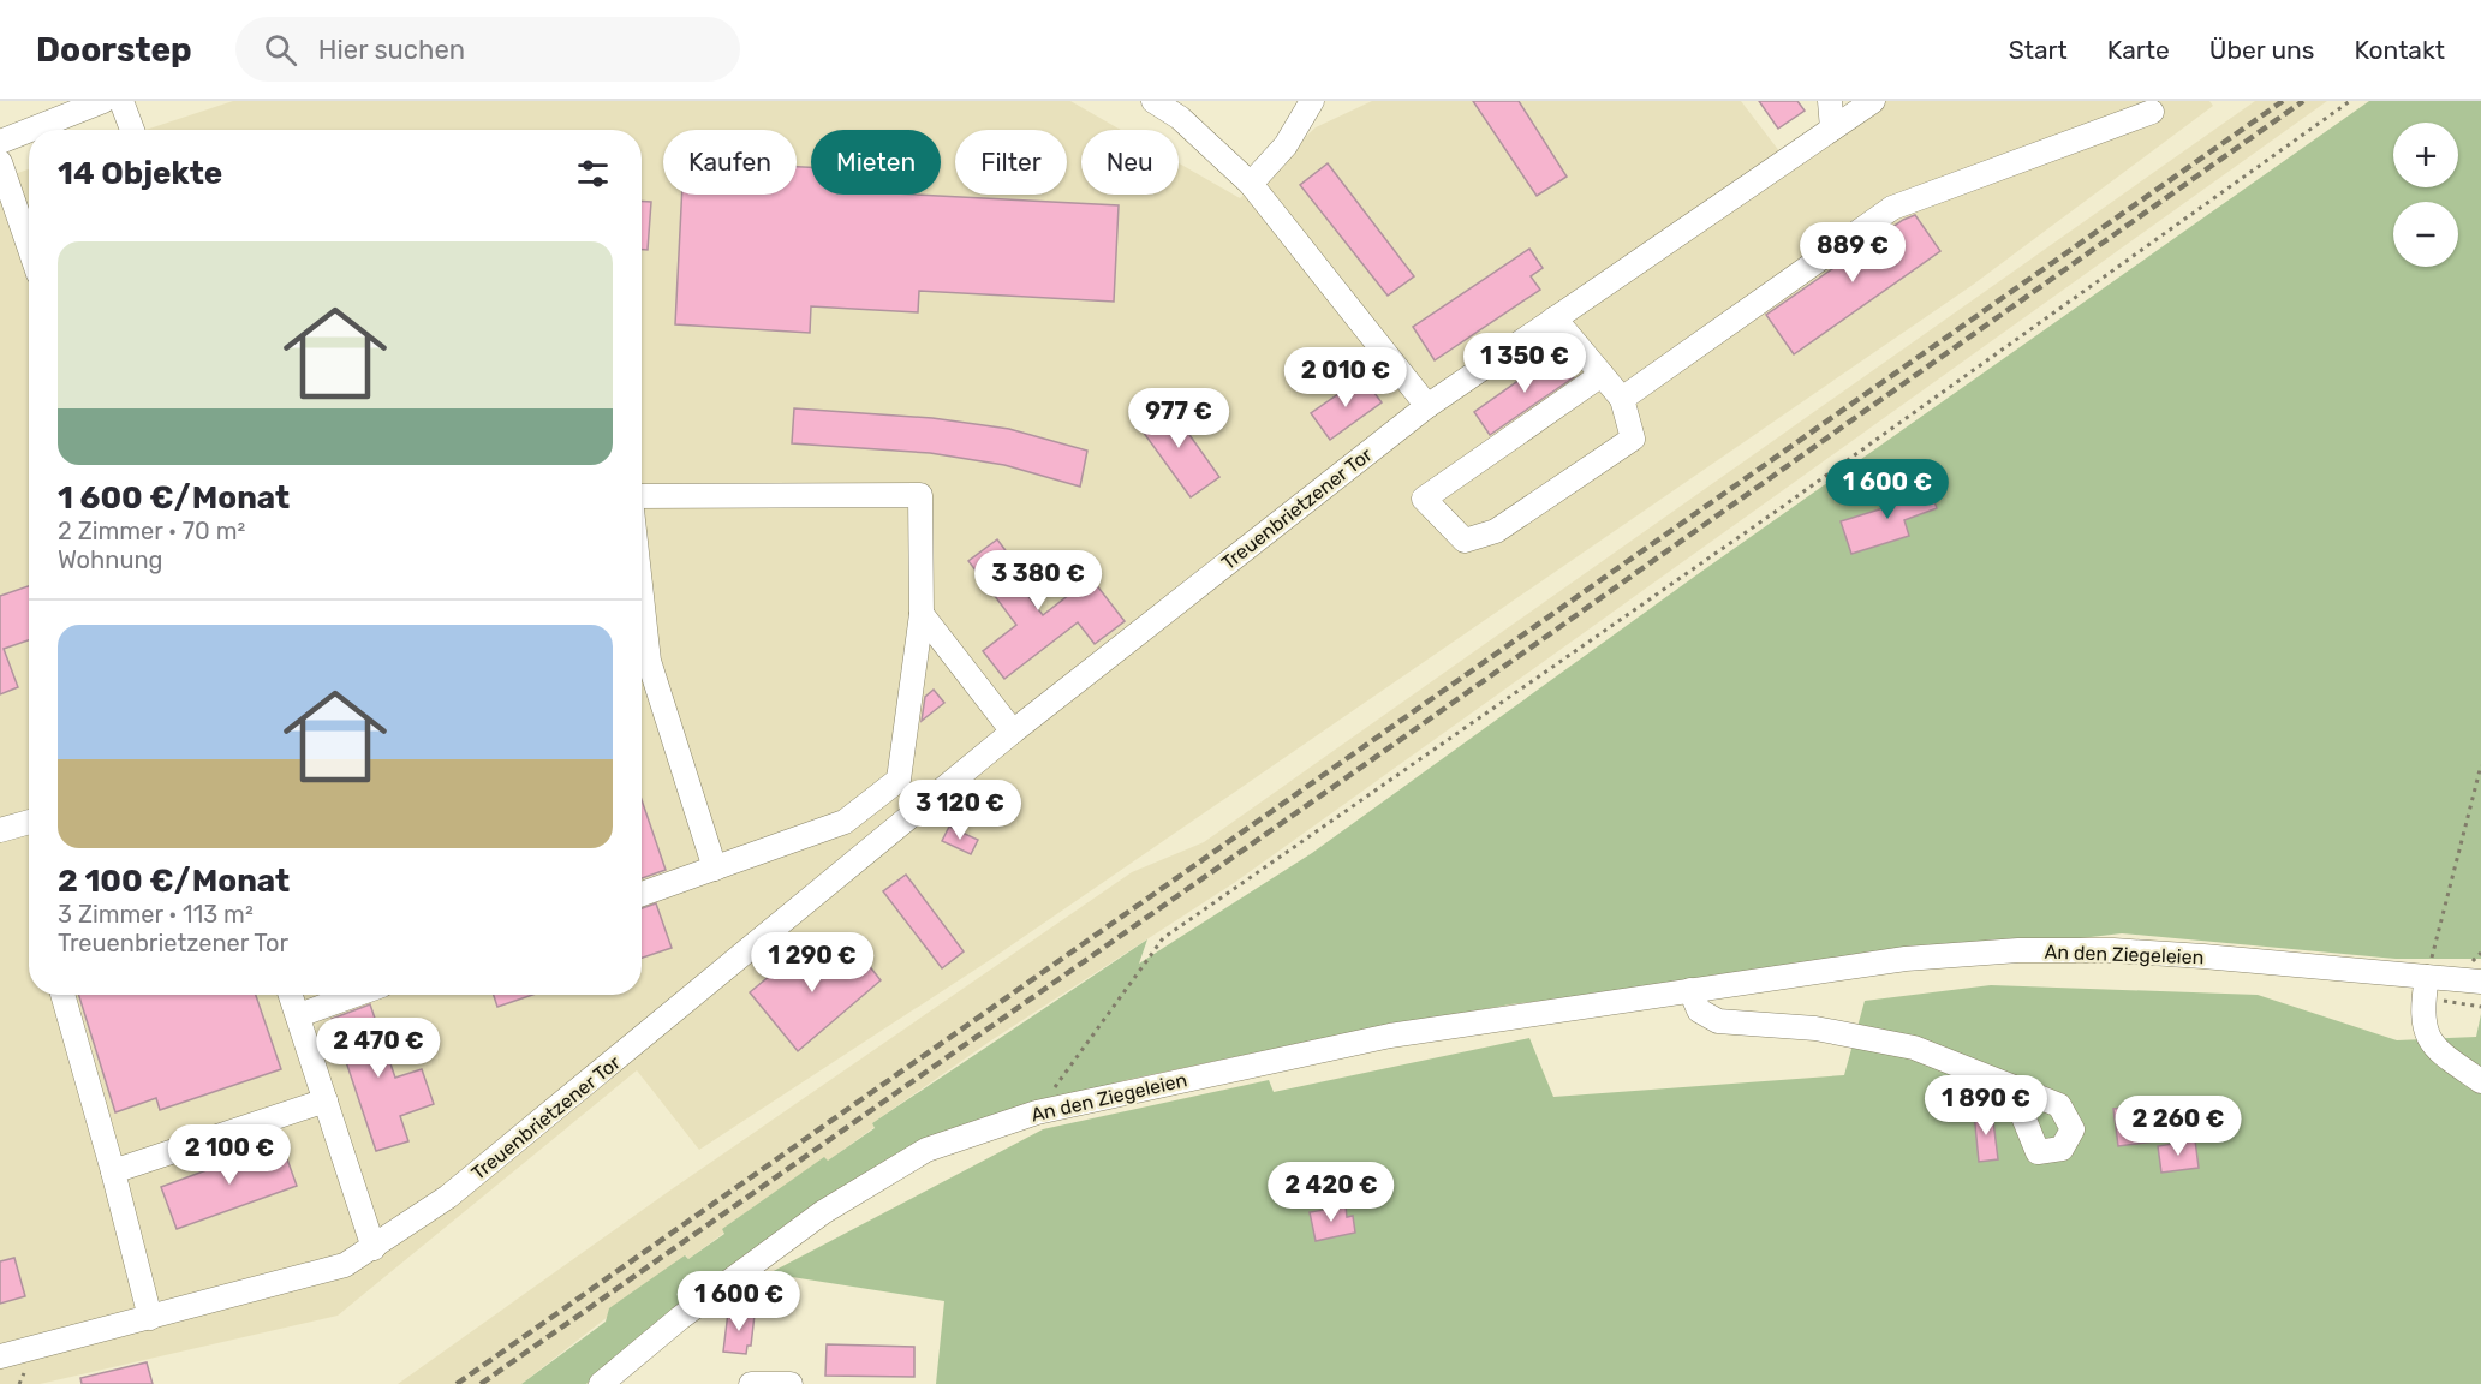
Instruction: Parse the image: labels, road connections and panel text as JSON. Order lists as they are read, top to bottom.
{
  "streets": {
    "street": ["Treuenbrietzener Tor", "An den Ziegeleien"]
  },
  "page": {
    "header": "Doorstep",
    "search": "Hier suchen",
    "nav": [
      "Start",
      "Karte",
      "Über uns",
      "Kontakt"
    ],
    "map_buttons": ["+", "−"],
    "chip": [
      "Kaufen",
      "Mieten",
      "Filter",
      "Neu"
    ],
    "heading": "14 Objekte",
    "list": [
      {
        "name": "1 600 €/Monat",
        "note": "2 Zimmer · 70 m² · Wohnung"
      },
      {
        "name": "2 100 €/Monat",
        "note": "3 Zimmer · 113 m² · Treuenbrietzener Tor"
      }
    ],
    "price": [
      "889 €",
      "1 350 €",
      "2 010 €",
      "977 €",
      "1 600 €",
      "3 380 €",
      "3 120 €",
      "1 290 €",
      "2 470 €",
      "1 890 €",
      "2 260 €",
      "2 100 €",
      "2 420 €",
      "1 600 €"
    ]
  }
}
